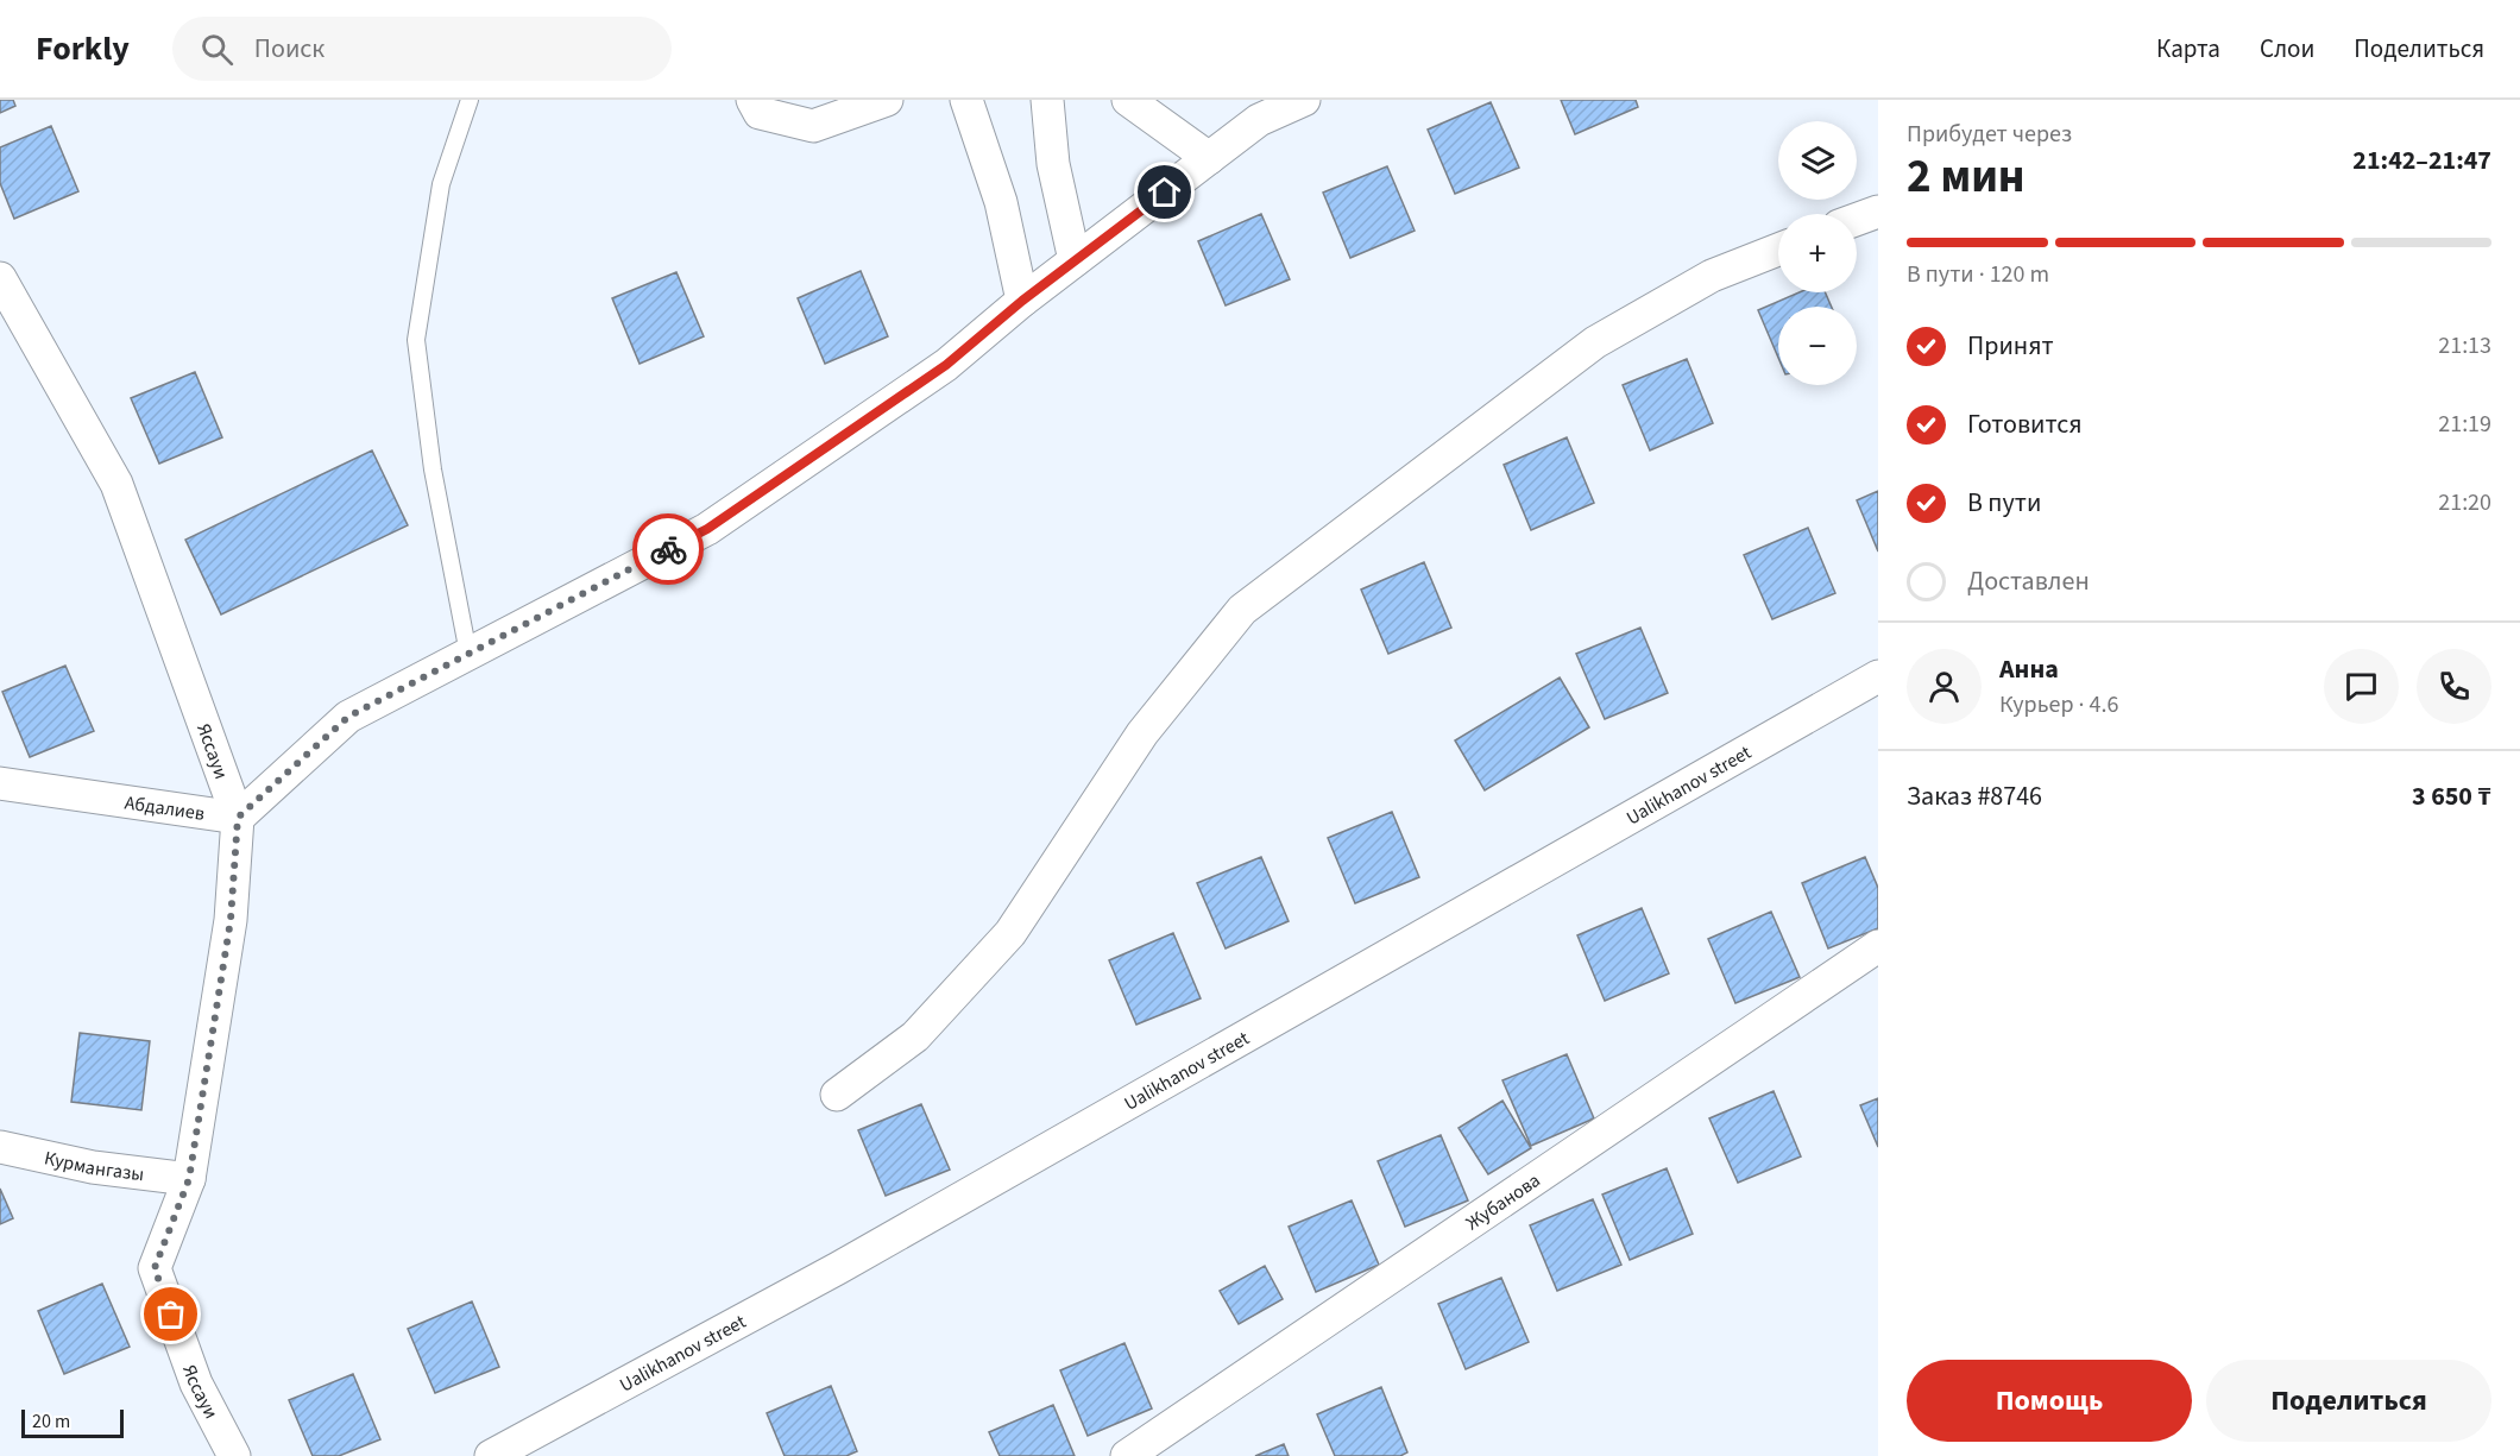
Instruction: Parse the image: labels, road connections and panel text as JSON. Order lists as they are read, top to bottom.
{
  "streets": {
    "street": [
      "Яссауи",
      "Ualikhanov street",
      "Абдалиев",
      "Курмангазы",
      "Жубанова"
    ]
  },
  "crossings": [
    ["Яссауи", "Абдалиев"],
    ["Яссауи", "Курмангазы"]
  ],
  "scale_bar": "20 m",
  "page": {
    "header": "Forkly",
    "search": "Поиск",
    "nav": ["Карта", "Слои", "Поделиться"],
    "heading": ["2 мин", "Прибудет через", "21:42–21:47"],
    "panel": [
      "Анна",
      "Курьер · 4.6",
      "Заказ #8746",
      "3 650 ₸"
    ],
    "map_buttons": ["+", "−"],
    "bar": "В пути · 120 m",
    "list": [
      ["Принят", "21:13"],
      ["Готовится", "21:19"],
      ["В пути", "21:20"],
      "Доставлен"
    ],
    "buttons": ["Помощь", "Поделиться"],
    "scale": "20 m"
  }
}
